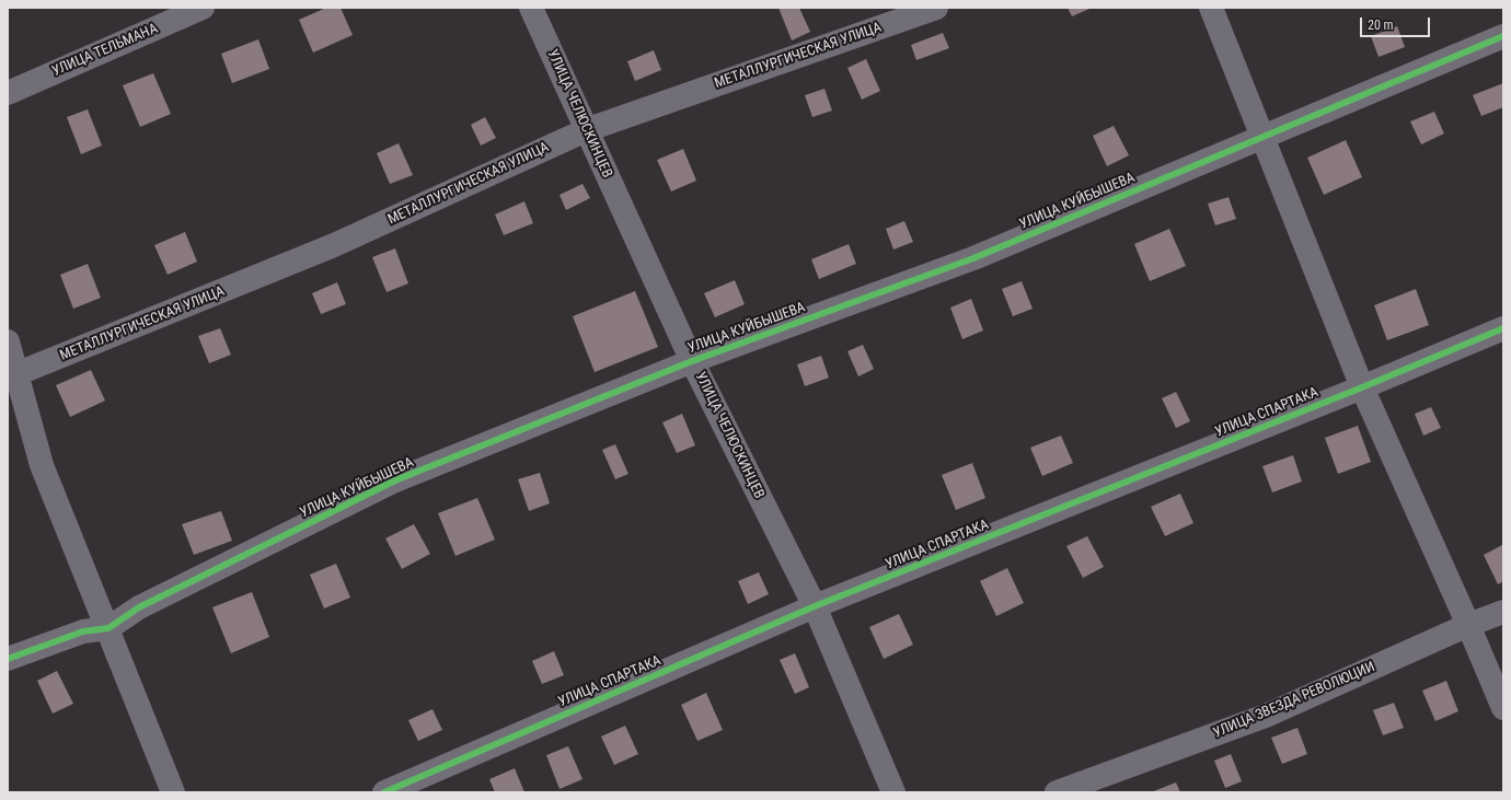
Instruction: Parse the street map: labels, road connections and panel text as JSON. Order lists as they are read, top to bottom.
{
  "streets": {
    "street": [
      "УЛИЦА ТЕЛЬМАНА",
      "МЕТАЛЛУРГИЧЕСКАЯ УЛИЦА",
      "УЛИЦА ЧЕЛЮСКИНЦЕВ",
      "УЛИЦА КУЙБЫШЕВА",
      "УЛИЦА СПАРТАКА",
      "УЛИЦА ЗВЕЗДА РЕВОЛЮЦИИ"
    ]
  },
  "crossings": [
    ["МЕТАЛЛУРГИЧЕСКАЯ УЛИЦА", "УЛИЦА ЧЕЛЮСКИНЦЕВ"],
    ["УЛИЦА ЧЕЛЮСКИНЦЕВ", "УЛИЦА КУЙБЫШЕВА"],
    ["УЛИЦА ЧЕЛЮСКИНЦЕВ", "УЛИЦА СПАРТАКА"]
  ],
  "scale_bar": "20 m"
}
